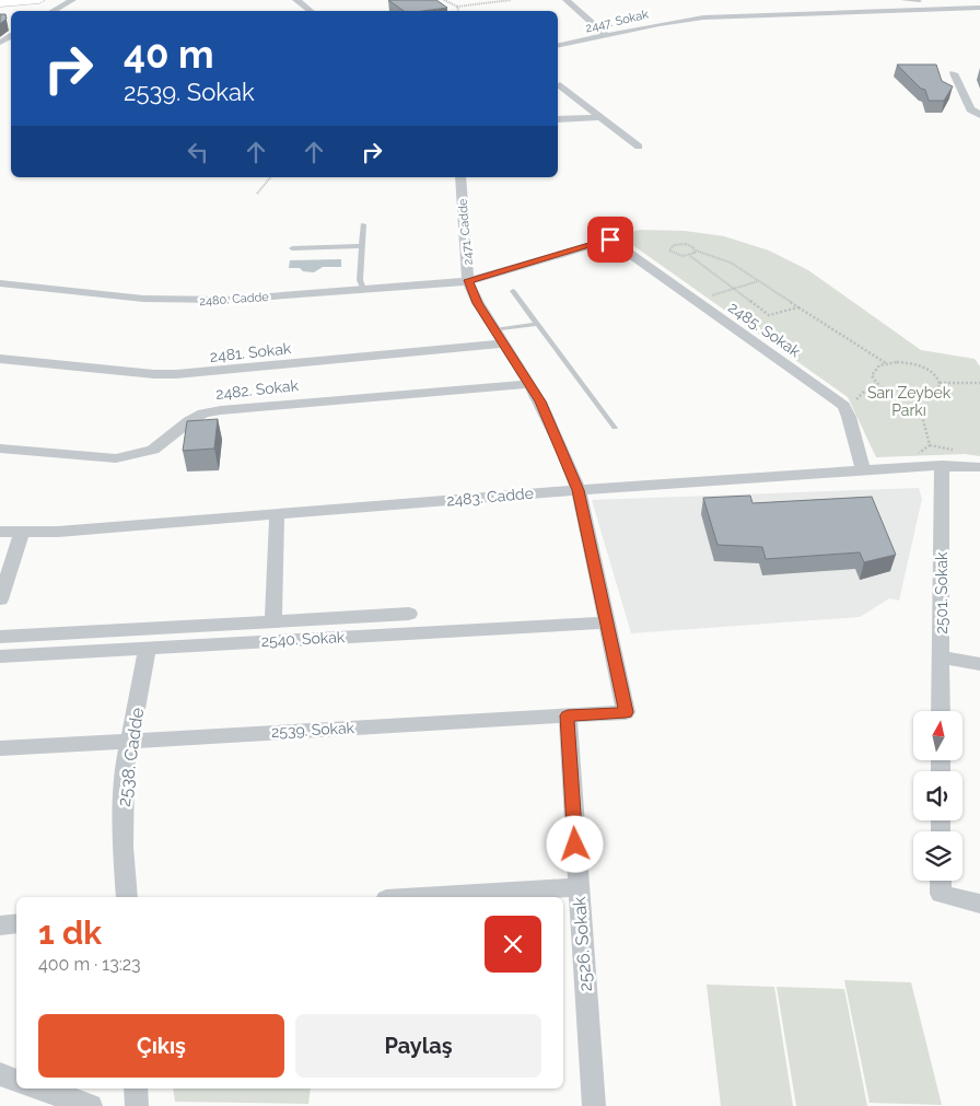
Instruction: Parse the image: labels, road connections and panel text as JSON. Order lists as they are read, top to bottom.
{
  "streets": {
    "street": [
      "2447. Sokak",
      "2471. Cadde",
      "2480. Cadde",
      "2485. Sokak",
      "2481. Sokak",
      "2482. Sokak",
      "2483. Cadde",
      "2501. Sokak",
      "2540. Sokak",
      "2539. Sokak",
      "2538. Cadde",
      "2526. Sokak"
    ]
  },
  "crossings": [
    ["2471. Cadde", "2480. Cadde"],
    ["2471. Cadde", "2481. Sokak"],
    ["2471. Cadde", "2482. Sokak"],
    ["2471. Cadde", "2483. Cadde"],
    ["2480. Cadde", "2485. Sokak"],
    ["2483. Cadde", "2501. Sokak"],
    ["2540. Sokak", "2539. Sokak"],
    ["2540. Sokak", "2538. Cadde"],
    ["2539. Sokak", "2538. Cadde"],
    ["2539. Sokak", "2526. Sokak"]
  ],
  "parks": ["Sarı Zeybek Parkı"],
  "north": "top",
  "page": {
    "turn": ["40 m", "2539. Sokak"],
    "heading": ["1 dk", "400 m · 13:23"],
    "buttons": ["Çıkış", "Paylaş"]
  }
}
